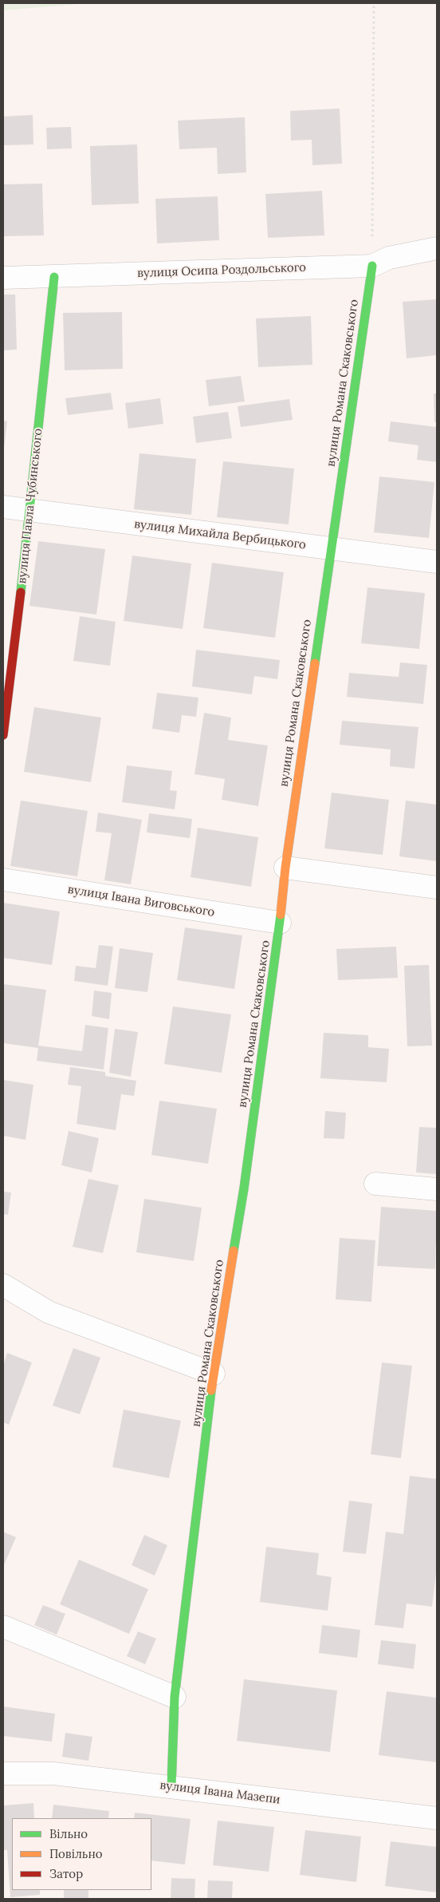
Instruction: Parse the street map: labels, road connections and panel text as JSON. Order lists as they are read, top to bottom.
{
  "streets": {
    "street": [
      "вулиця Осипа Роздольського",
      "вулиця Романа Скаковського",
      "вулиця Павла Чубинського",
      "вулиця Михайла Вербицького",
      "вулиця Івана Виговського",
      "вулиця Івана Мазепи"
    ]
  },
  "crossings": [
    ["вулиця Осипа Роздольського", "вулиця Романа Скаковського"],
    ["вулиця Осипа Роздольського", "вулиця Павла Чубинського"],
    ["вулиця Романа Скаковського", "вулиця Михайла Вербицького"],
    ["вулиця Романа Скаковського", "вулиця Івана Виговського"],
    ["вулиця Романа Скаковського", "вулиця Івана Мазепи"],
    ["вулиця Павла Чубинського", "вулиця Михайла Вербицького"]
  ],
  "legend": ["Вільно", "Повільно", "Затор"]
}
